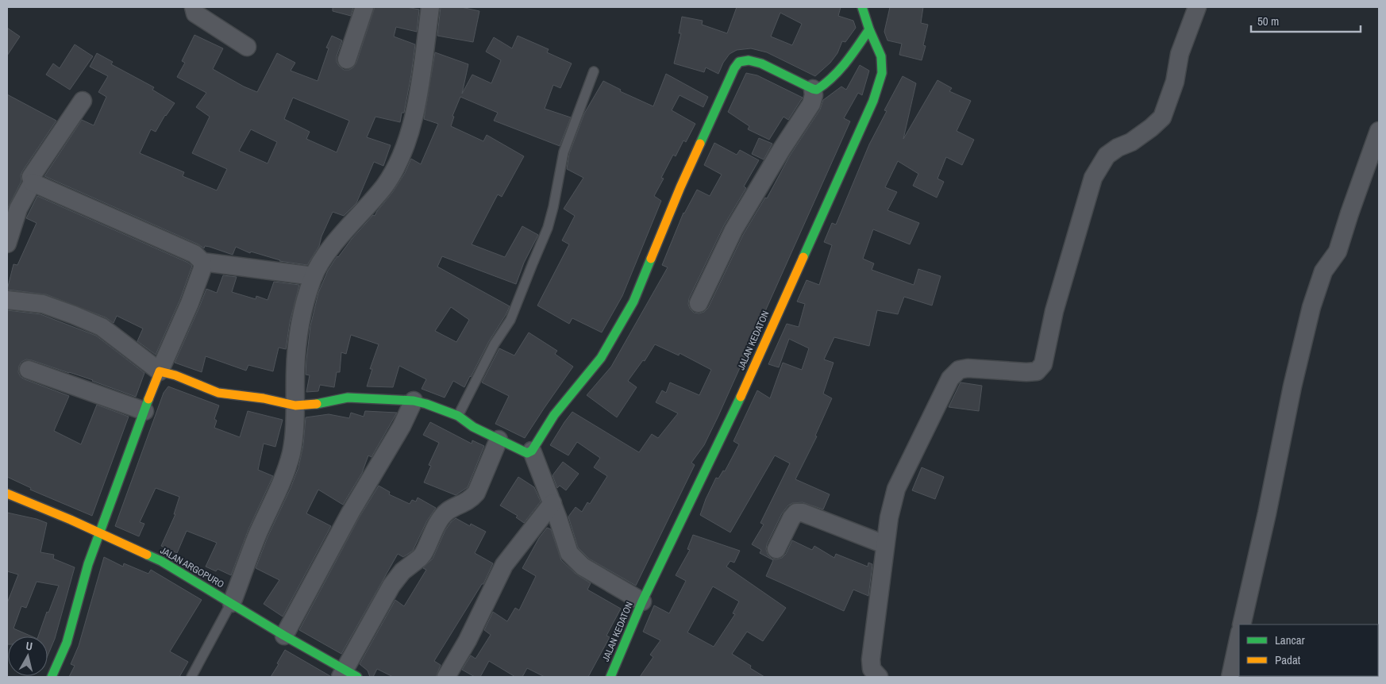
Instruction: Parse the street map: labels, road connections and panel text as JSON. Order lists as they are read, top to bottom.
{
  "streets": {
    "street": ["JALAN KEDATON", "JALAN ARGOPURO"]
  },
  "legend": ["Lancar", "Padat"],
  "scale_bar": "50 m",
  "north": "top"
}
